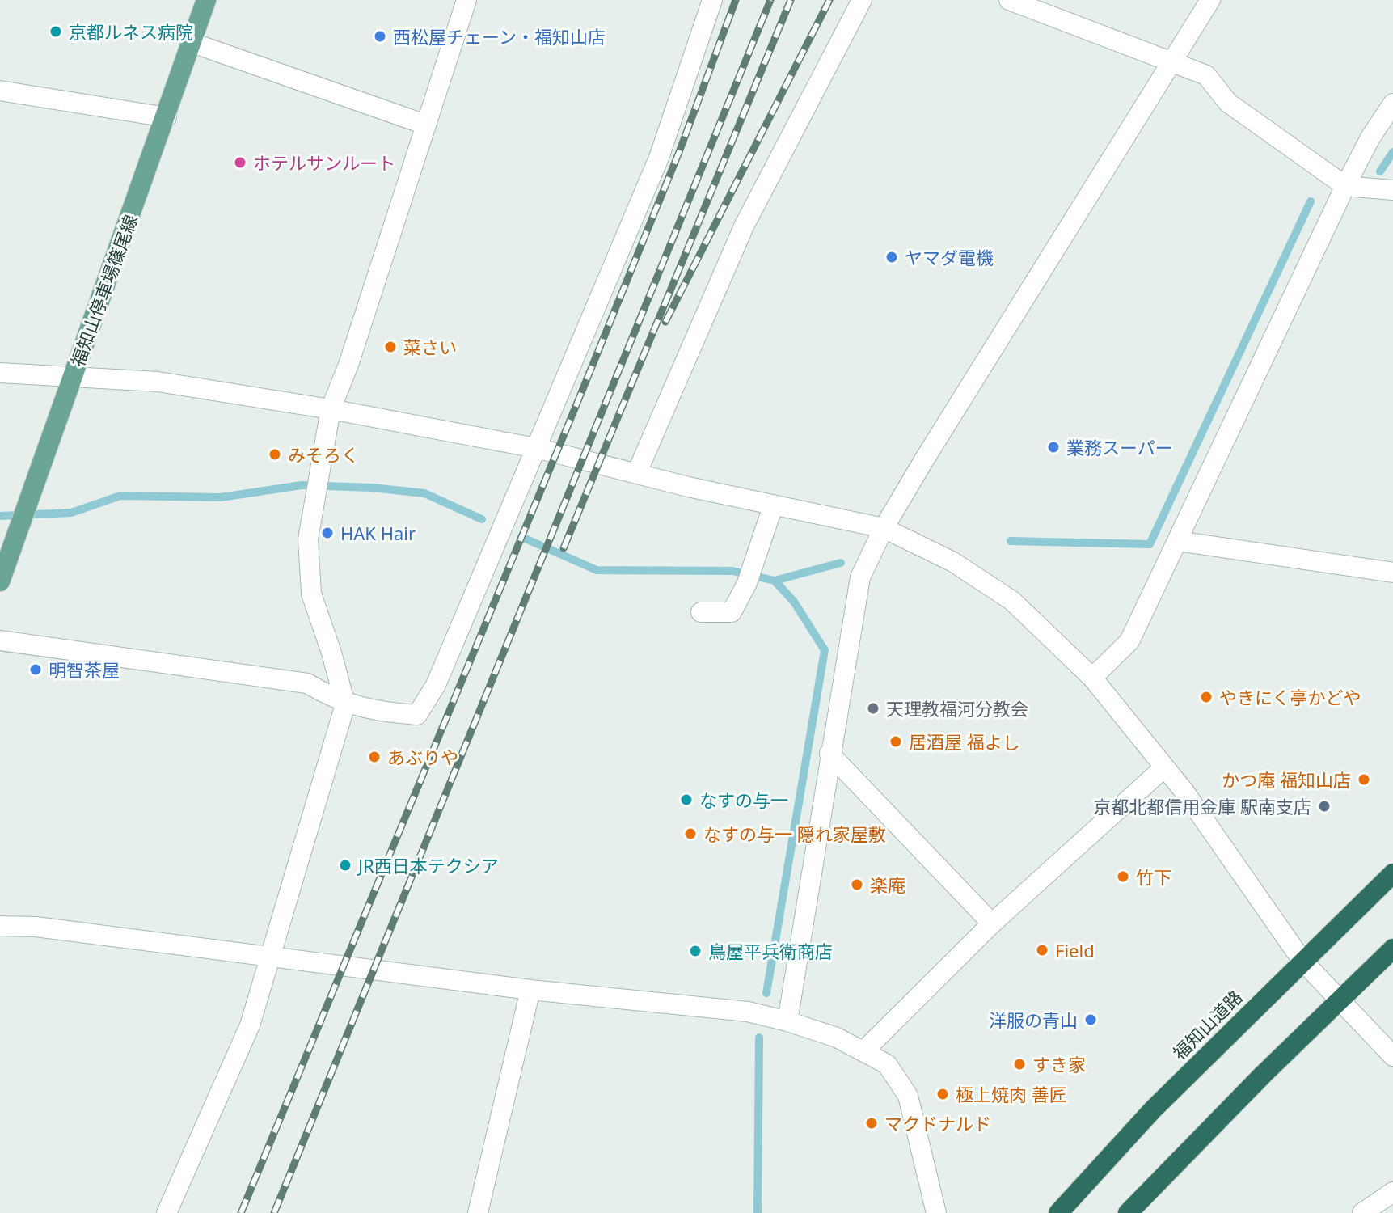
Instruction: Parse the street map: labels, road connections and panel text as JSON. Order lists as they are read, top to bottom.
{
  "streets": {
    "highway": ["福知山道路"],
    "main road": ["福知山停車場篠尾線"]
  },
  "places": [
    "京都ルネス病院",
    "西松屋チェーン・福知山店",
    "ホテルサンルート",
    "ヤマダ電機",
    "菜さい",
    "業務スーパー",
    "みそろく",
    "HAK Hair",
    "明智茶屋",
    "やきにく亭かどや",
    "天理教福河分教会",
    "居酒屋 福よし",
    "あぶりや",
    "かつ庵 福知山店",
    "なすの与一",
    "京都北都信用金庫 駅南支店",
    "なすの与一 隠れ家屋敷",
    "JR西日本テクシア",
    "竹下",
    "楽庵",
    "Field",
    "鳥屋平兵衛商店",
    "洋服の青山",
    "すき家",
    "極上焼肉 善匠",
    "マクドナルド"
  ]
}
